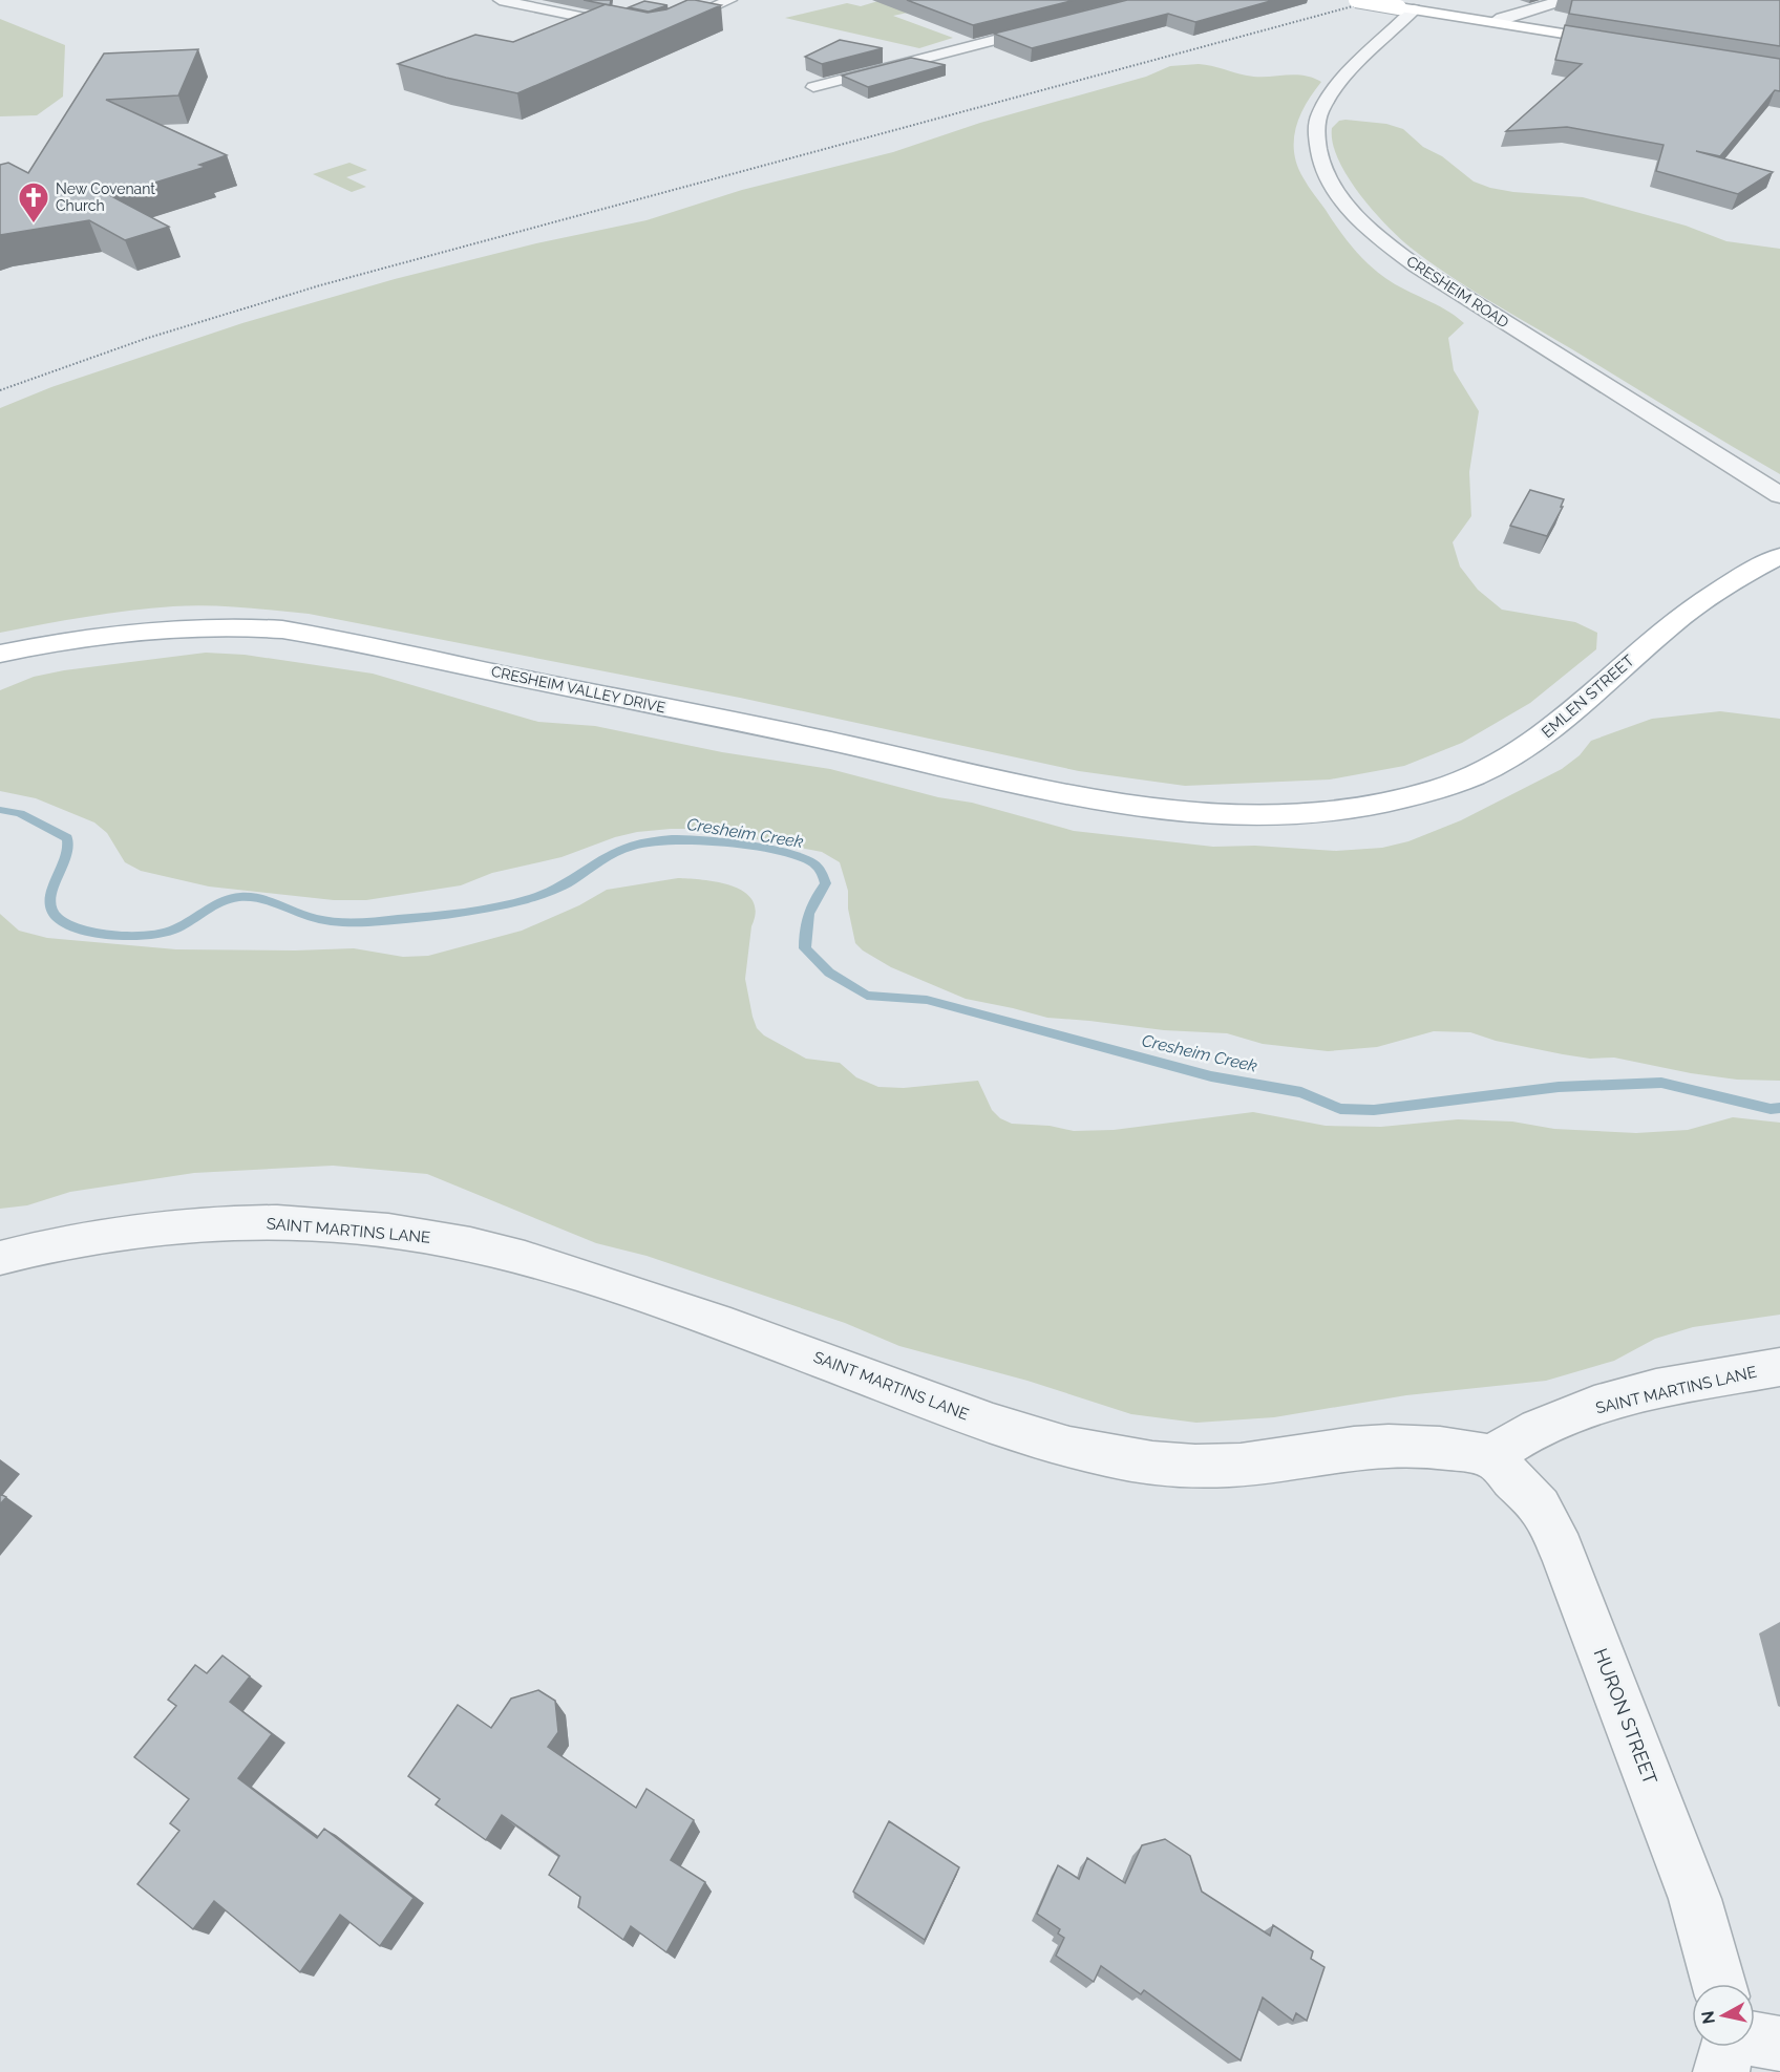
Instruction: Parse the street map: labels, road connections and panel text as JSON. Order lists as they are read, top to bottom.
{
  "streets": {
    "main road": ["CRESHEIM VALLEY DRIVE", "EMLEN STREET"],
    "street": ["CRESHEIM ROAD", "SAINT MARTINS LANE", "HURON STREET"]
  },
  "crossings": [
    ["CRESHEIM VALLEY DRIVE", "EMLEN STREET"],
    ["SAINT MARTINS LANE", "HURON STREET"]
  ],
  "water": ["Cresheim Creek"],
  "places": {
    "church": ["New Covenant Church"]
  },
  "north": "left"
}
